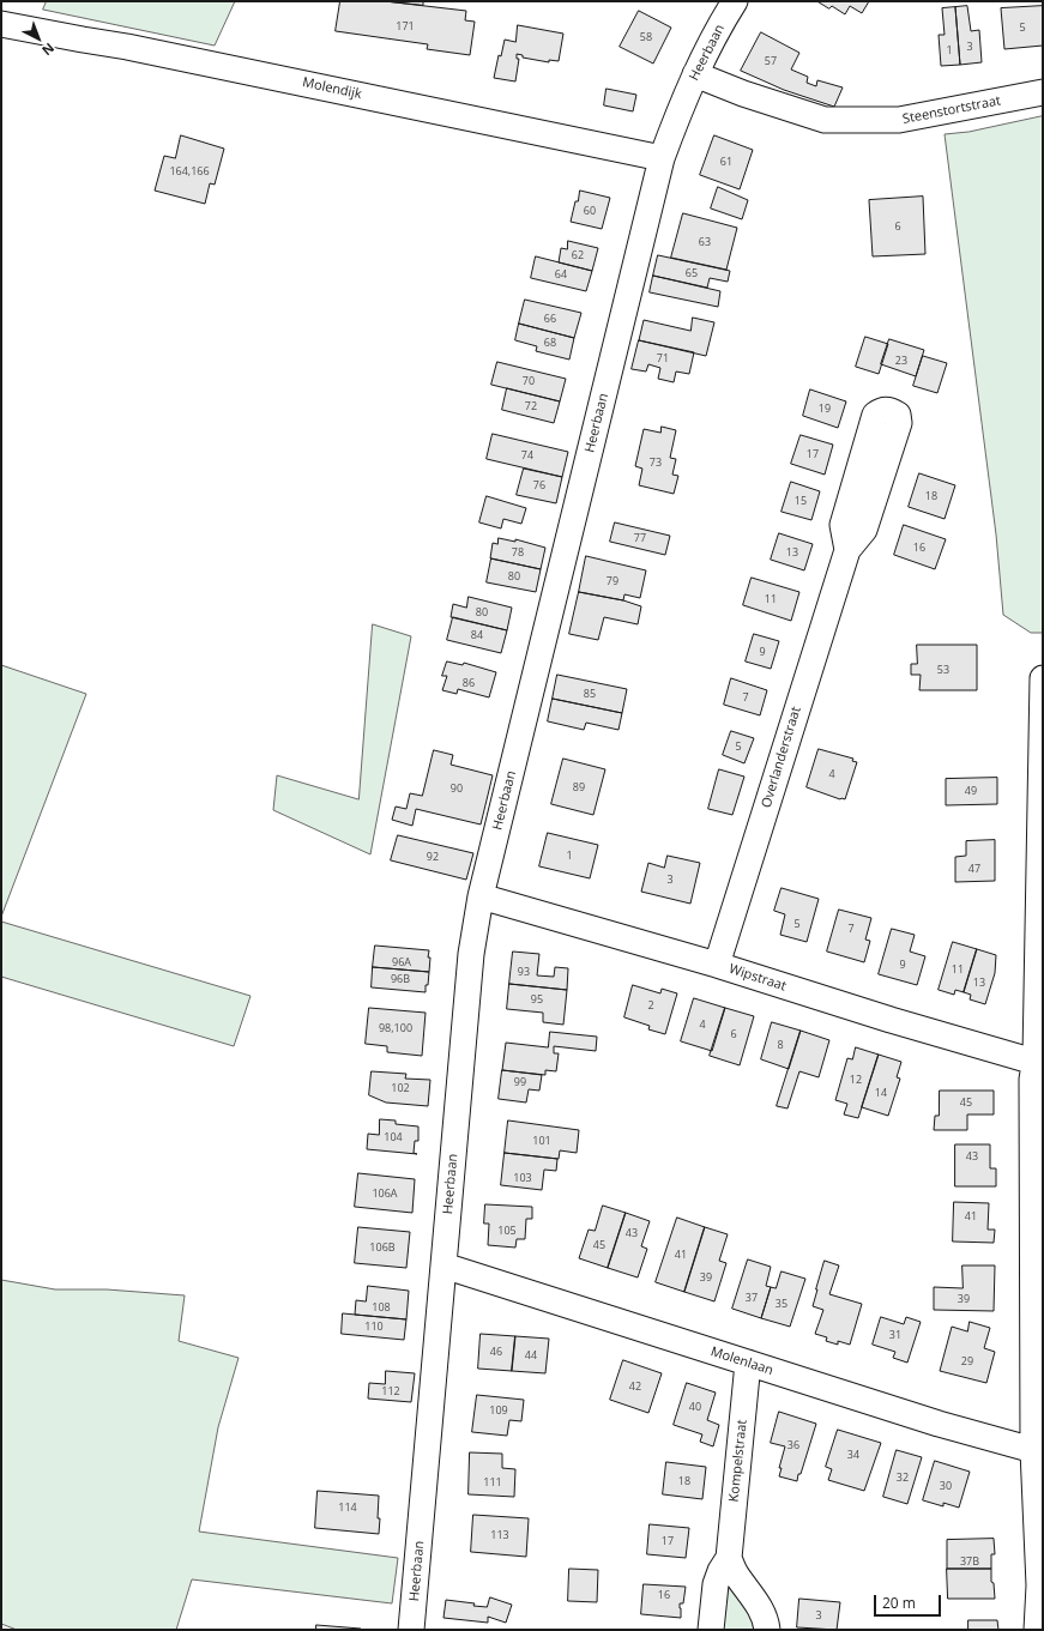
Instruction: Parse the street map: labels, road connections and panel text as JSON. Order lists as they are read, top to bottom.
{
  "streets": {
    "street": [
      "Heerbaan",
      "Molendijk",
      "Steenstortstraat",
      "Overlanderstraat",
      "Wipstraat",
      "Molenlaan",
      "Kompelstraat"
    ]
  },
  "crossings": [
    ["Heerbaan", "Molendijk"],
    ["Heerbaan", "Steenstortstraat"],
    ["Heerbaan", "Wipstraat"],
    ["Heerbaan", "Molenlaan"],
    ["Overlanderstraat", "Wipstraat"],
    ["Molenlaan", "Kompelstraat"]
  ],
  "house_numbers": [
    "171",
    "5",
    "58",
    "3",
    "1",
    "57",
    "61",
    "164,166",
    "60",
    "6",
    "63",
    "62",
    "65",
    "64",
    "66",
    "68",
    "71",
    "23",
    "70",
    "72",
    "19",
    "17",
    "74",
    "73",
    "76",
    "18",
    "15",
    "77",
    "16",
    "78",
    "13",
    "80",
    "79",
    "11",
    "80",
    "84",
    "9",
    "53",
    "86",
    "85",
    "7",
    "5",
    "4",
    "89",
    "90",
    "49",
    "1",
    "92",
    "47",
    "3",
    "5",
    "7",
    "96A",
    "9",
    "11",
    "93",
    "96B",
    "13",
    "95",
    "2",
    "4",
    "98,100",
    "6",
    "8",
    "12",
    "99",
    "102",
    "14",
    "45",
    "104",
    "101",
    "43",
    "103",
    "106A",
    "41",
    "105",
    "43",
    "45",
    "106B",
    "41",
    "39",
    "37",
    "39",
    "35",
    "108",
    "110",
    "31",
    "46",
    "44",
    "29",
    "42",
    "112",
    "40",
    "109",
    "36",
    "34",
    "32",
    "18",
    "111",
    "30",
    "114",
    "113",
    "17",
    "37B",
    "16",
    "3"
  ],
  "scale_bar": "20 m",
  "north": "bottom right"
}
